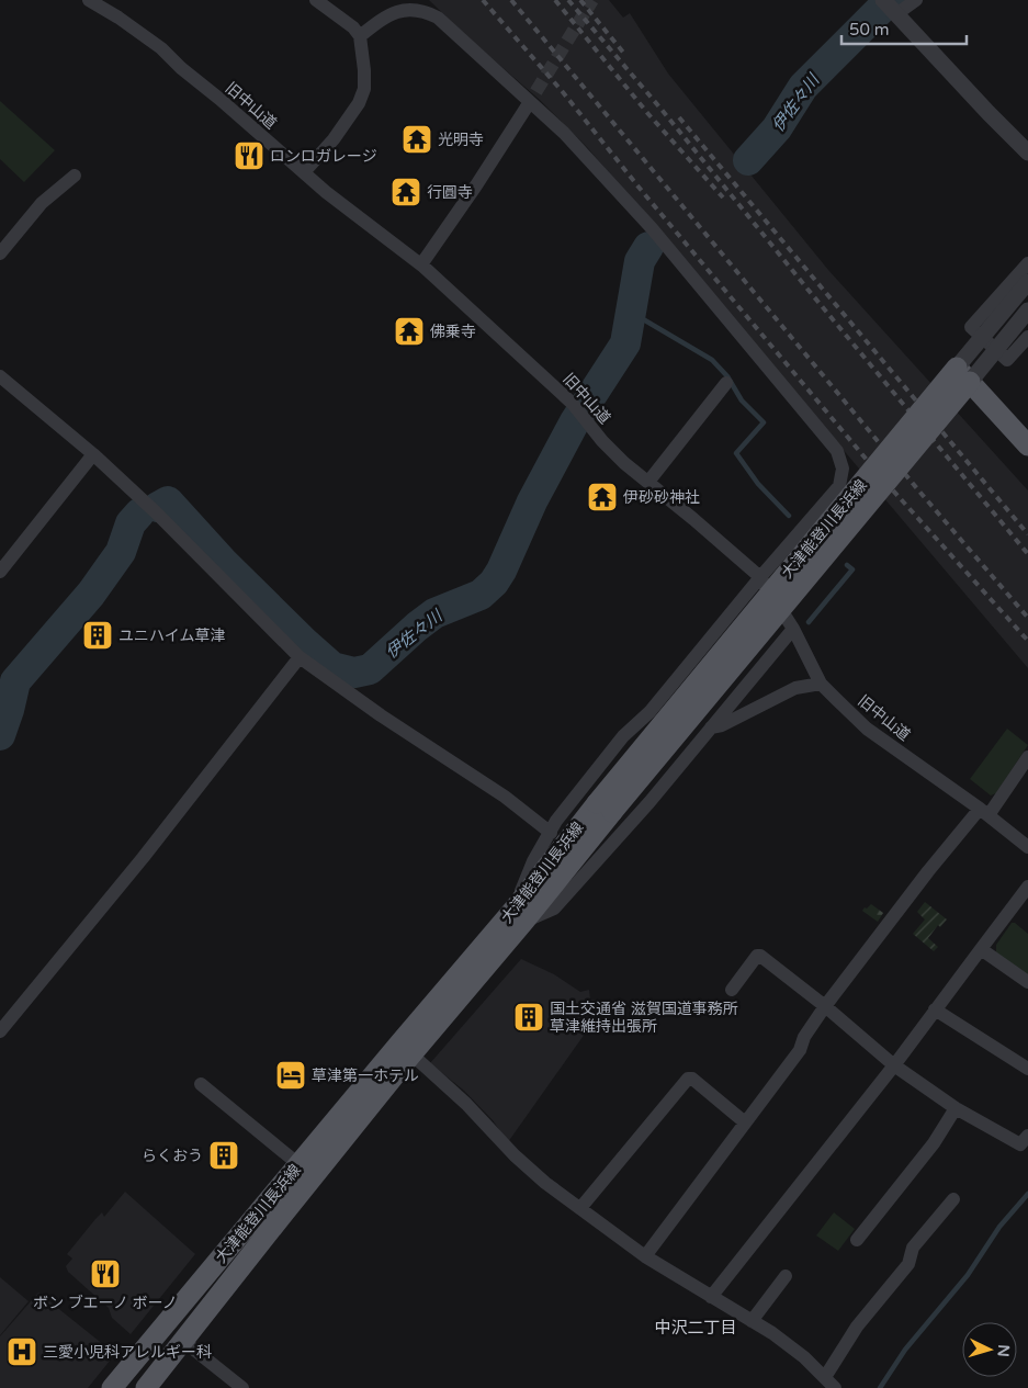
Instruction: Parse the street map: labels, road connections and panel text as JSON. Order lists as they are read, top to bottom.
{
  "streets": {
    "main road": ["大津能登川長浜線"],
    "street": ["旧中山道"]
  },
  "districts": ["中沢二丁目"],
  "water": ["伊佐々川"],
  "places": {
    "temple": [
      "光明寺",
      "行圓寺",
      "佛乗寺",
      "伊砂砂神社"
    ],
    "restaurant": ["ロンロガレージ", "ボン ブエーノ ボーノ"],
    "building": ["ユニハイム草津", "国土交通省 滋賀国道事務所 草津維持出張所", "らくおう"],
    "hotel": ["草津第一ホテル"],
    "hospital": ["三愛小児科アレルギー科"]
  },
  "scale_bar": "50 m",
  "north": "right"
}
